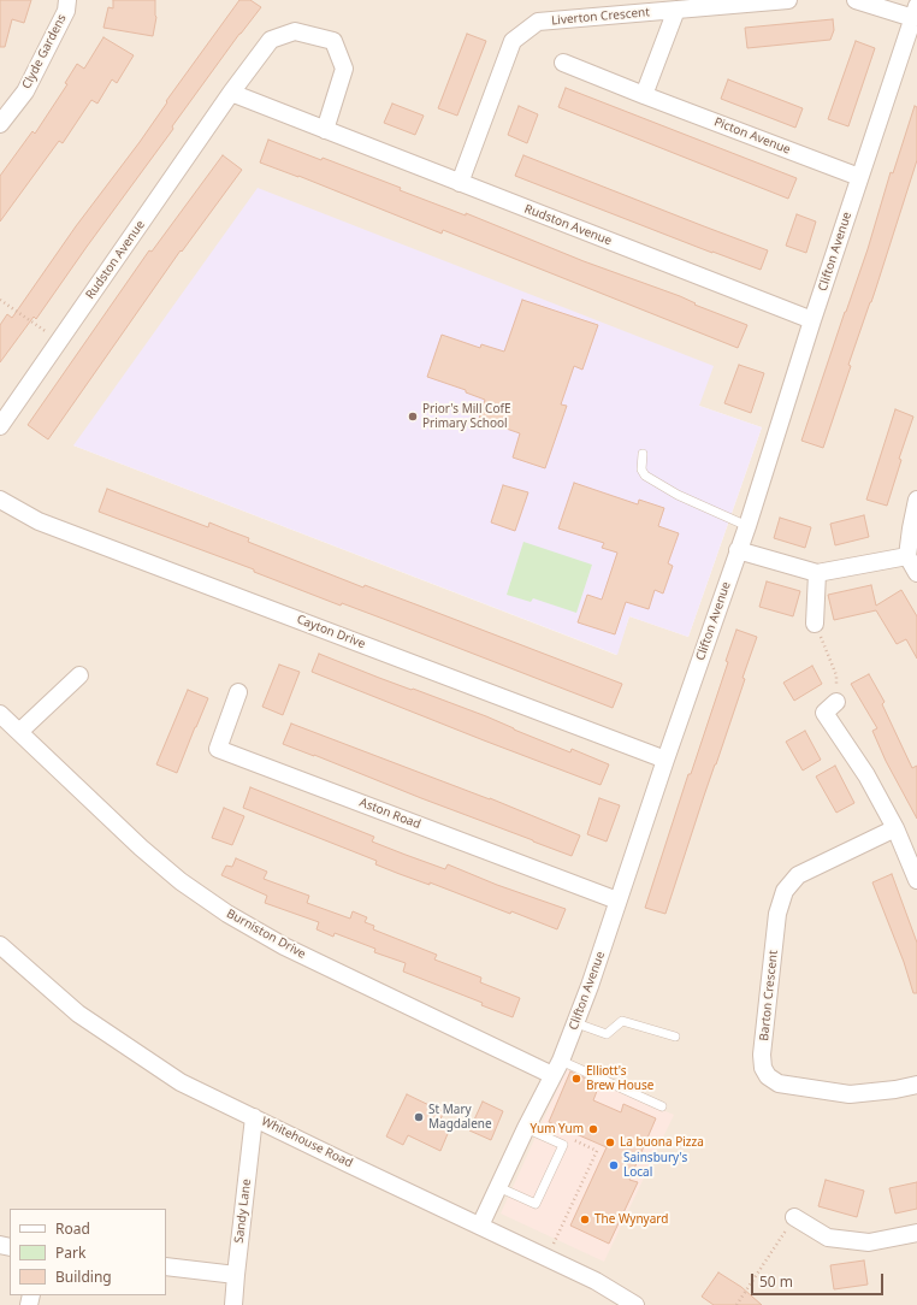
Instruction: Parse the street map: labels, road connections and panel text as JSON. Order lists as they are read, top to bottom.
{
  "streets": {
    "street": [
      "Liverton Crescent",
      "Clyde Gardens",
      "Picton Avenue",
      "Rudston Avenue",
      "Clifton Avenue",
      "Cayton Drive",
      "Aston Road",
      "Burniston Drive",
      "Barton Crescent",
      "Whitehouse Road",
      "Sandy Lane"
    ]
  },
  "crossings": [
    ["Liverton Crescent", "Rudston Avenue"],
    ["Picton Avenue", "Clifton Avenue"],
    ["Rudston Avenue", "Clifton Avenue"],
    ["Clifton Avenue", "Cayton Drive"],
    ["Clifton Avenue", "Aston Road"],
    ["Clifton Avenue", "Burniston Drive"],
    ["Clifton Avenue", "Whitehouse Road"],
    ["Whitehouse Road", "Sandy Lane"]
  ],
  "places": [
    "Prior's Mill CofE Primary School",
    "Elliott's Brew House",
    "St Mary Magdalene",
    "Yum Yum",
    "La buona Pizza",
    "Sainsbury's Local",
    "The Wynyard"
  ],
  "legend": ["Road", "Park", "Building"],
  "scale_bar": "50 m"
}
